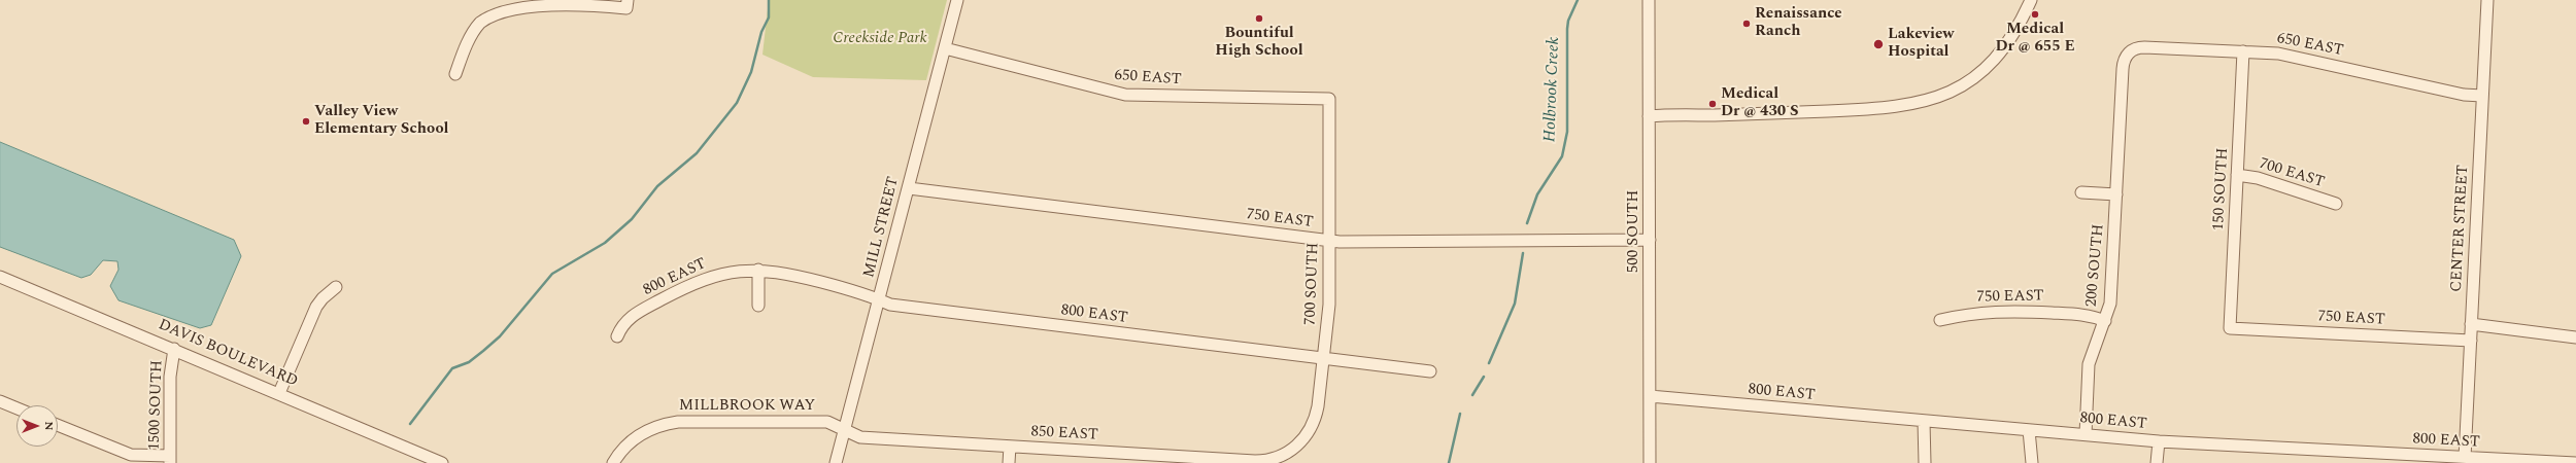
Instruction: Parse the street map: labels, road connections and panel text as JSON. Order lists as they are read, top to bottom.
{
  "streets": {
    "street": [
      "650 EAST",
      "700 EAST",
      "150 SOUTH",
      "750 EAST",
      "MILL STREET",
      "CENTER STREET",
      "500 SOUTH",
      "200 SOUTH",
      "800 EAST",
      "700 SOUTH",
      "DAVIS BOULEVARD",
      "1500 SOUTH",
      "MILLBROOK WAY",
      "850 EAST"
    ]
  },
  "crossings": [
    ["650 EAST", "150 SOUTH"],
    ["650 EAST", "MILL STREET"],
    ["650 EAST", "CENTER STREET"],
    ["650 EAST", "200 SOUTH"],
    ["650 EAST", "700 SOUTH"],
    ["700 EAST", "150 SOUTH"],
    ["150 SOUTH", "750 EAST"],
    ["750 EAST", "MILL STREET"],
    ["750 EAST", "CENTER STREET"],
    ["750 EAST", "500 SOUTH"],
    ["750 EAST", "200 SOUTH"],
    ["750 EAST", "700 SOUTH"],
    ["MILL STREET", "800 EAST"],
    ["MILL STREET", "MILLBROOK WAY"],
    ["MILL STREET", "850 EAST"],
    ["CENTER STREET", "800 EAST"],
    ["500 SOUTH", "800 EAST"],
    ["200 SOUTH", "800 EAST"],
    ["800 EAST", "700 SOUTH"],
    ["700 SOUTH", "850 EAST"],
    ["DAVIS BOULEVARD", "1500 SOUTH"],
    ["MILLBROOK WAY", "850 EAST"]
  ],
  "water": ["Holbrook Creek"],
  "parks": ["Creekside Park"],
  "places": [
    "Medical Dr @ 655 E",
    "Bountiful High School",
    "Renaissance Ranch",
    "Lakeview Hospital",
    "Medical Dr @ 430 S",
    "Valley View Elementary School"
  ],
  "north": "right"
}
